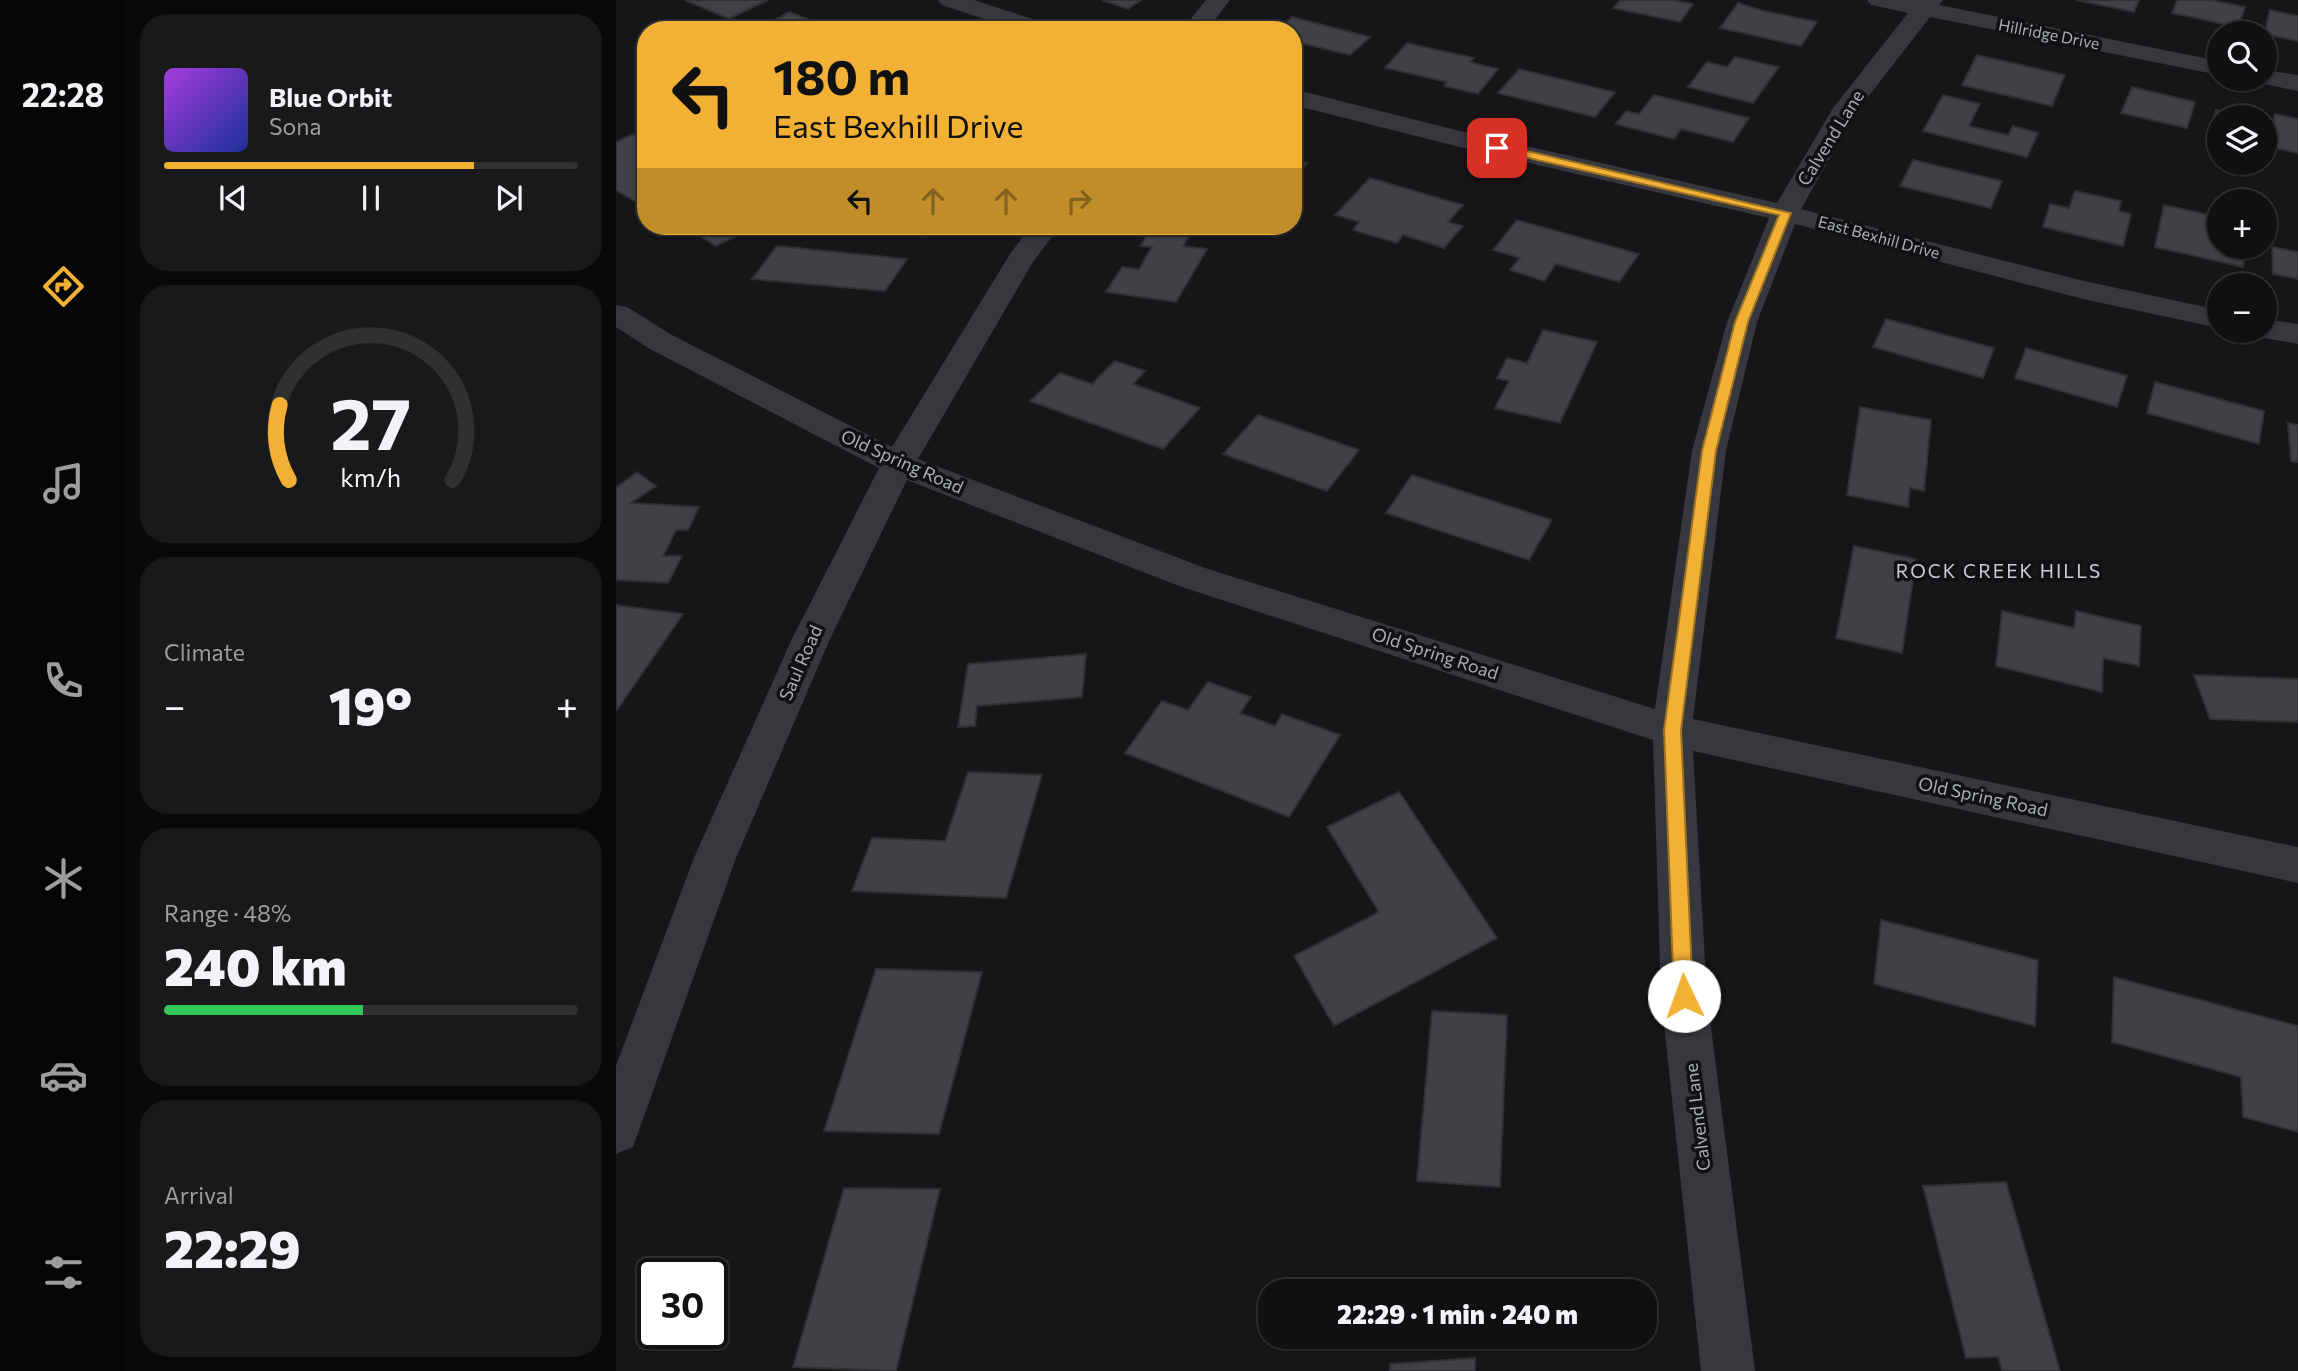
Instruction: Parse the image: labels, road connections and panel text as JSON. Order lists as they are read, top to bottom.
{
  "streets": {
    "street": [
      "Hillridge Drive",
      "Calvend Lane",
      "East Bexhill Drive",
      "Old Spring Road",
      "Saul Road"
    ]
  },
  "crossings": [
    ["Hillridge Drive", "Calvend Lane"],
    ["Calvend Lane", "East Bexhill Drive"],
    ["Calvend Lane", "Old Spring Road"],
    ["Old Spring Road", "Saul Road"]
  ],
  "districts": ["ROCK CREEK HILLS"],
  "page": {
    "tabs": "22:28",
    "map_buttons": ["+", "−"],
    "turn": ["180 m", "East Bexhill Drive"],
    "song": ["Blue Orbit", "Sona"],
    "tile": [
      "Climate",
      ["Range · 48%", "240 km"],
      ["Arrival", "22:29"]
    ],
    "heat": ["−", "19°", "+"],
    "limit": "30",
    "trip": "22:29 · 1 min · 240 m",
    "gauge": ["27", "km/h"]
  }
}
